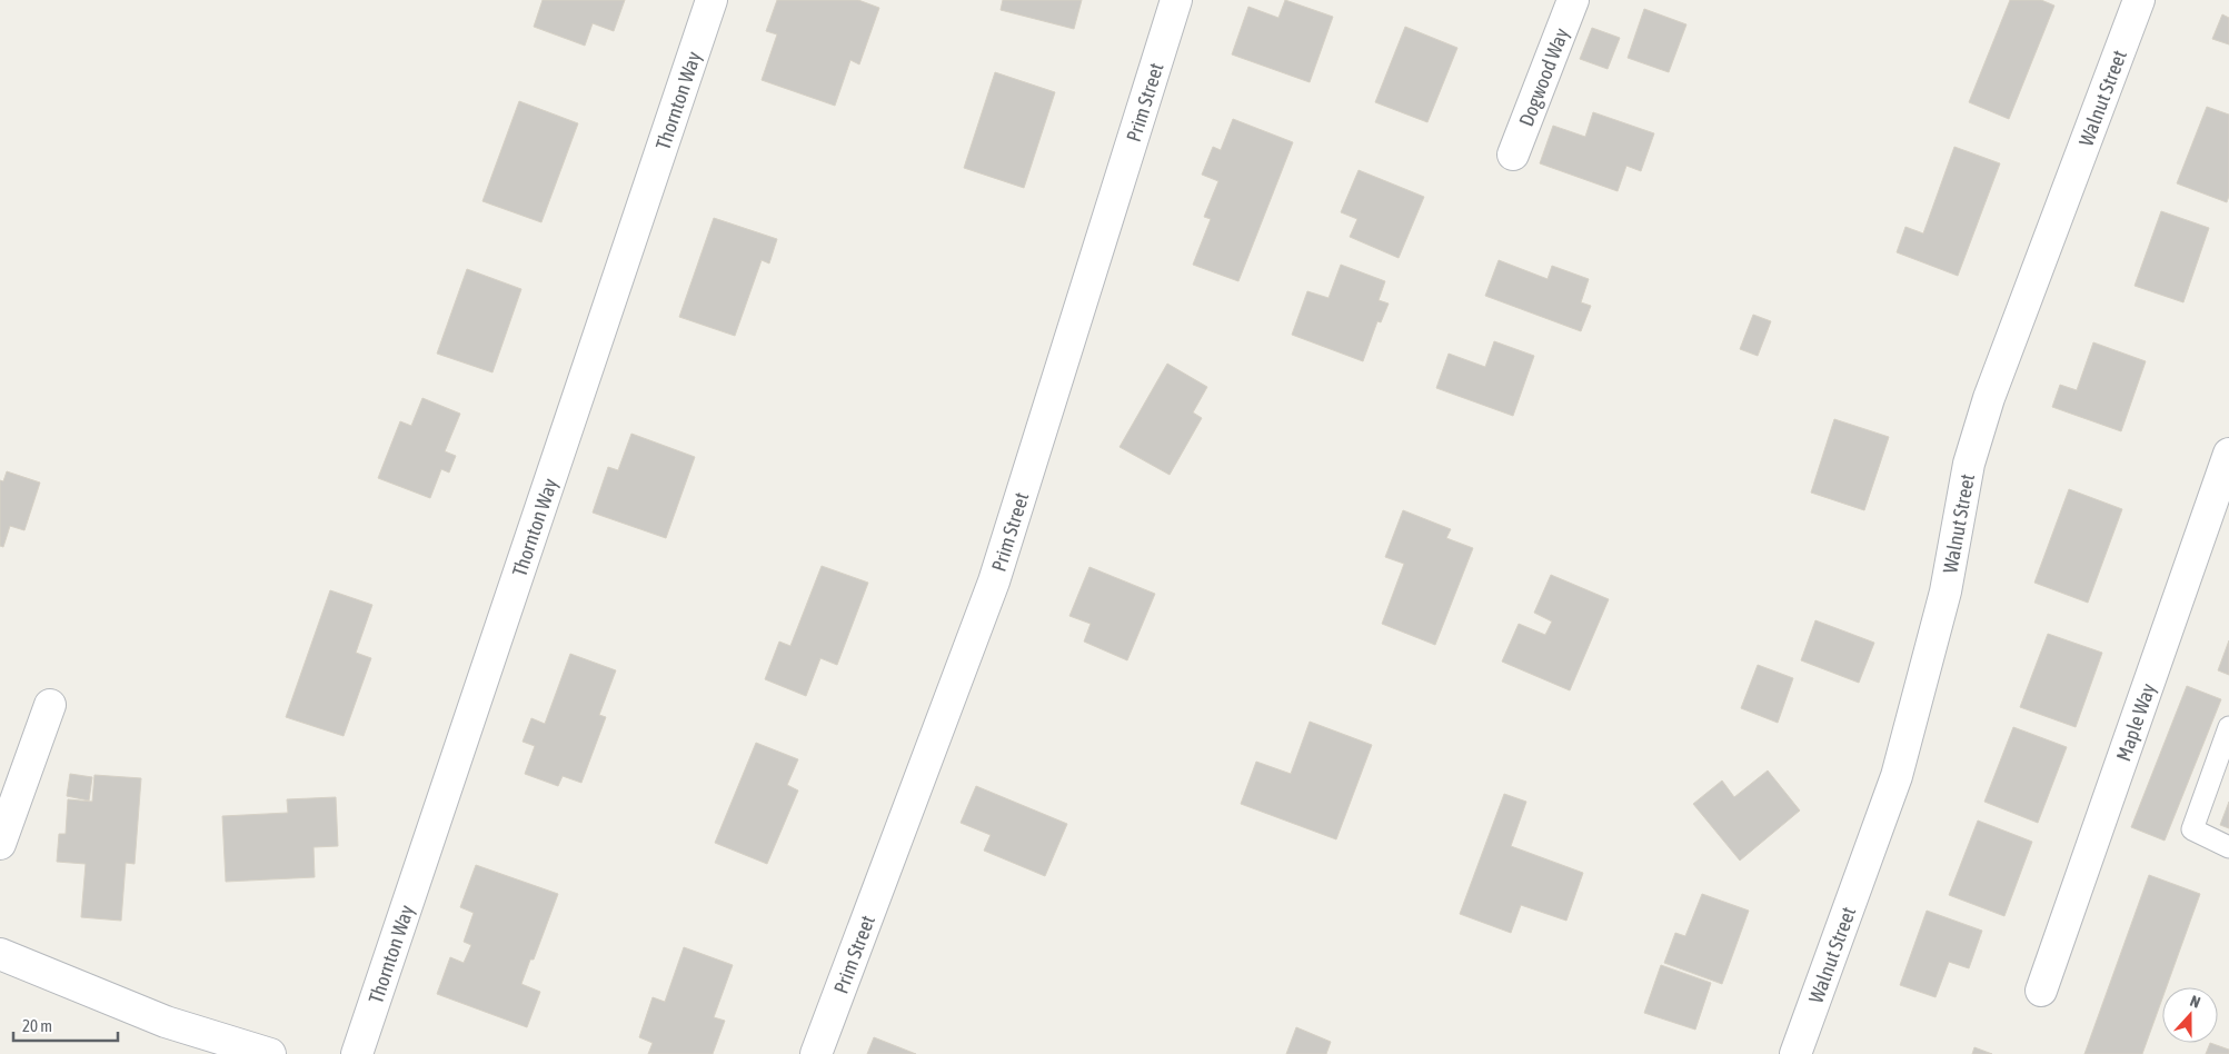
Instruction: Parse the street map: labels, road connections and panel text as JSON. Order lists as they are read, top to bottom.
{
  "streets": {
    "street": [
      "Dogwood Way",
      "Walnut Street",
      "Thornton Way",
      "Prim Street",
      "Maple Way"
    ]
  },
  "scale_bar": "20 m",
  "north": "top"
}
